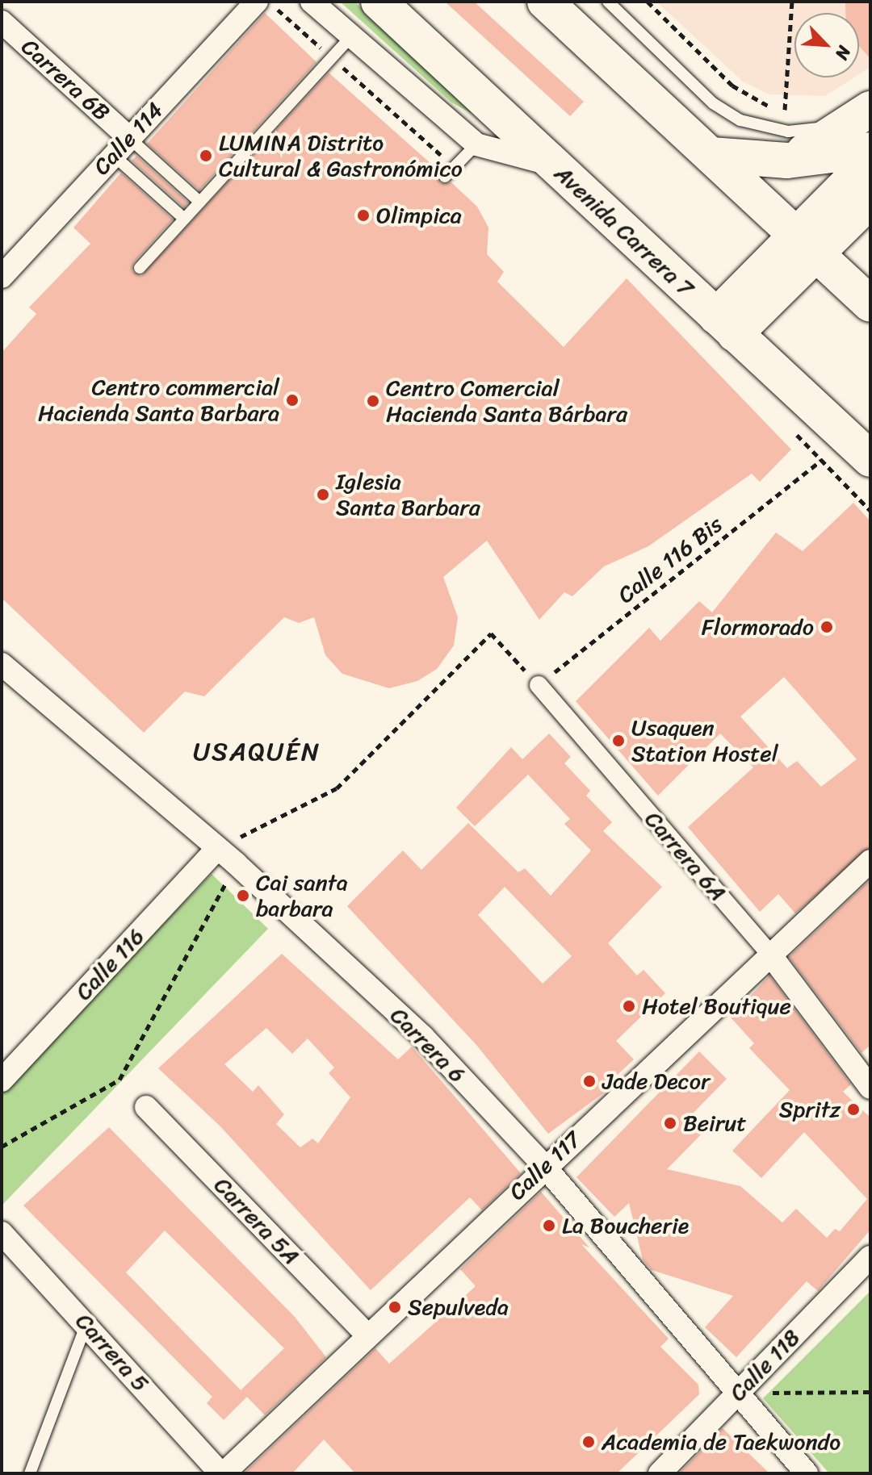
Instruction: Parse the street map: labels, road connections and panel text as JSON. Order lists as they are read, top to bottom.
{
  "streets": {
    "main road": ["Avenida Carrera 7"],
    "street": [
      "Carrera 6B",
      "Calle 114",
      "Carrera 6A",
      "Calle 116",
      "Carrera 6",
      "Calle 117",
      "Carrera 5A",
      "Carrera 5",
      "Calle 118"
    ],
    "path": ["Calle 116 Bis"]
  },
  "crossings": [
    ["Carrera 6B", "Calle 114"],
    ["Calle 116 Bis", "Carrera 6A"],
    ["Carrera 6A", "Calle 117"],
    ["Calle 116", "Carrera 6"],
    ["Carrera 6", "Calle 117"],
    ["Carrera 6", "Calle 118"],
    ["Calle 117", "Carrera 5A"],
    ["Calle 117", "Carrera 5"]
  ],
  "districts": ["USAQUÉN"],
  "places": [
    "LUMINA Distrito Cultural & Gastronómico",
    "Olimpica",
    "Centro commercial Hacienda Santa Barbara",
    "Centro Comercial Hacienda Santa Bárbara",
    "Iglesia Santa Barbara",
    "Flormorado",
    "Usaquen Station Hostel",
    "Cai santa barbara",
    "Hotel Boutique",
    "Jade Decor",
    "Spritz",
    "Beirut",
    "La Boucherie",
    "Sepulveda",
    "Academia de Taekwondo"
  ],
  "north": "bottom right"
}
